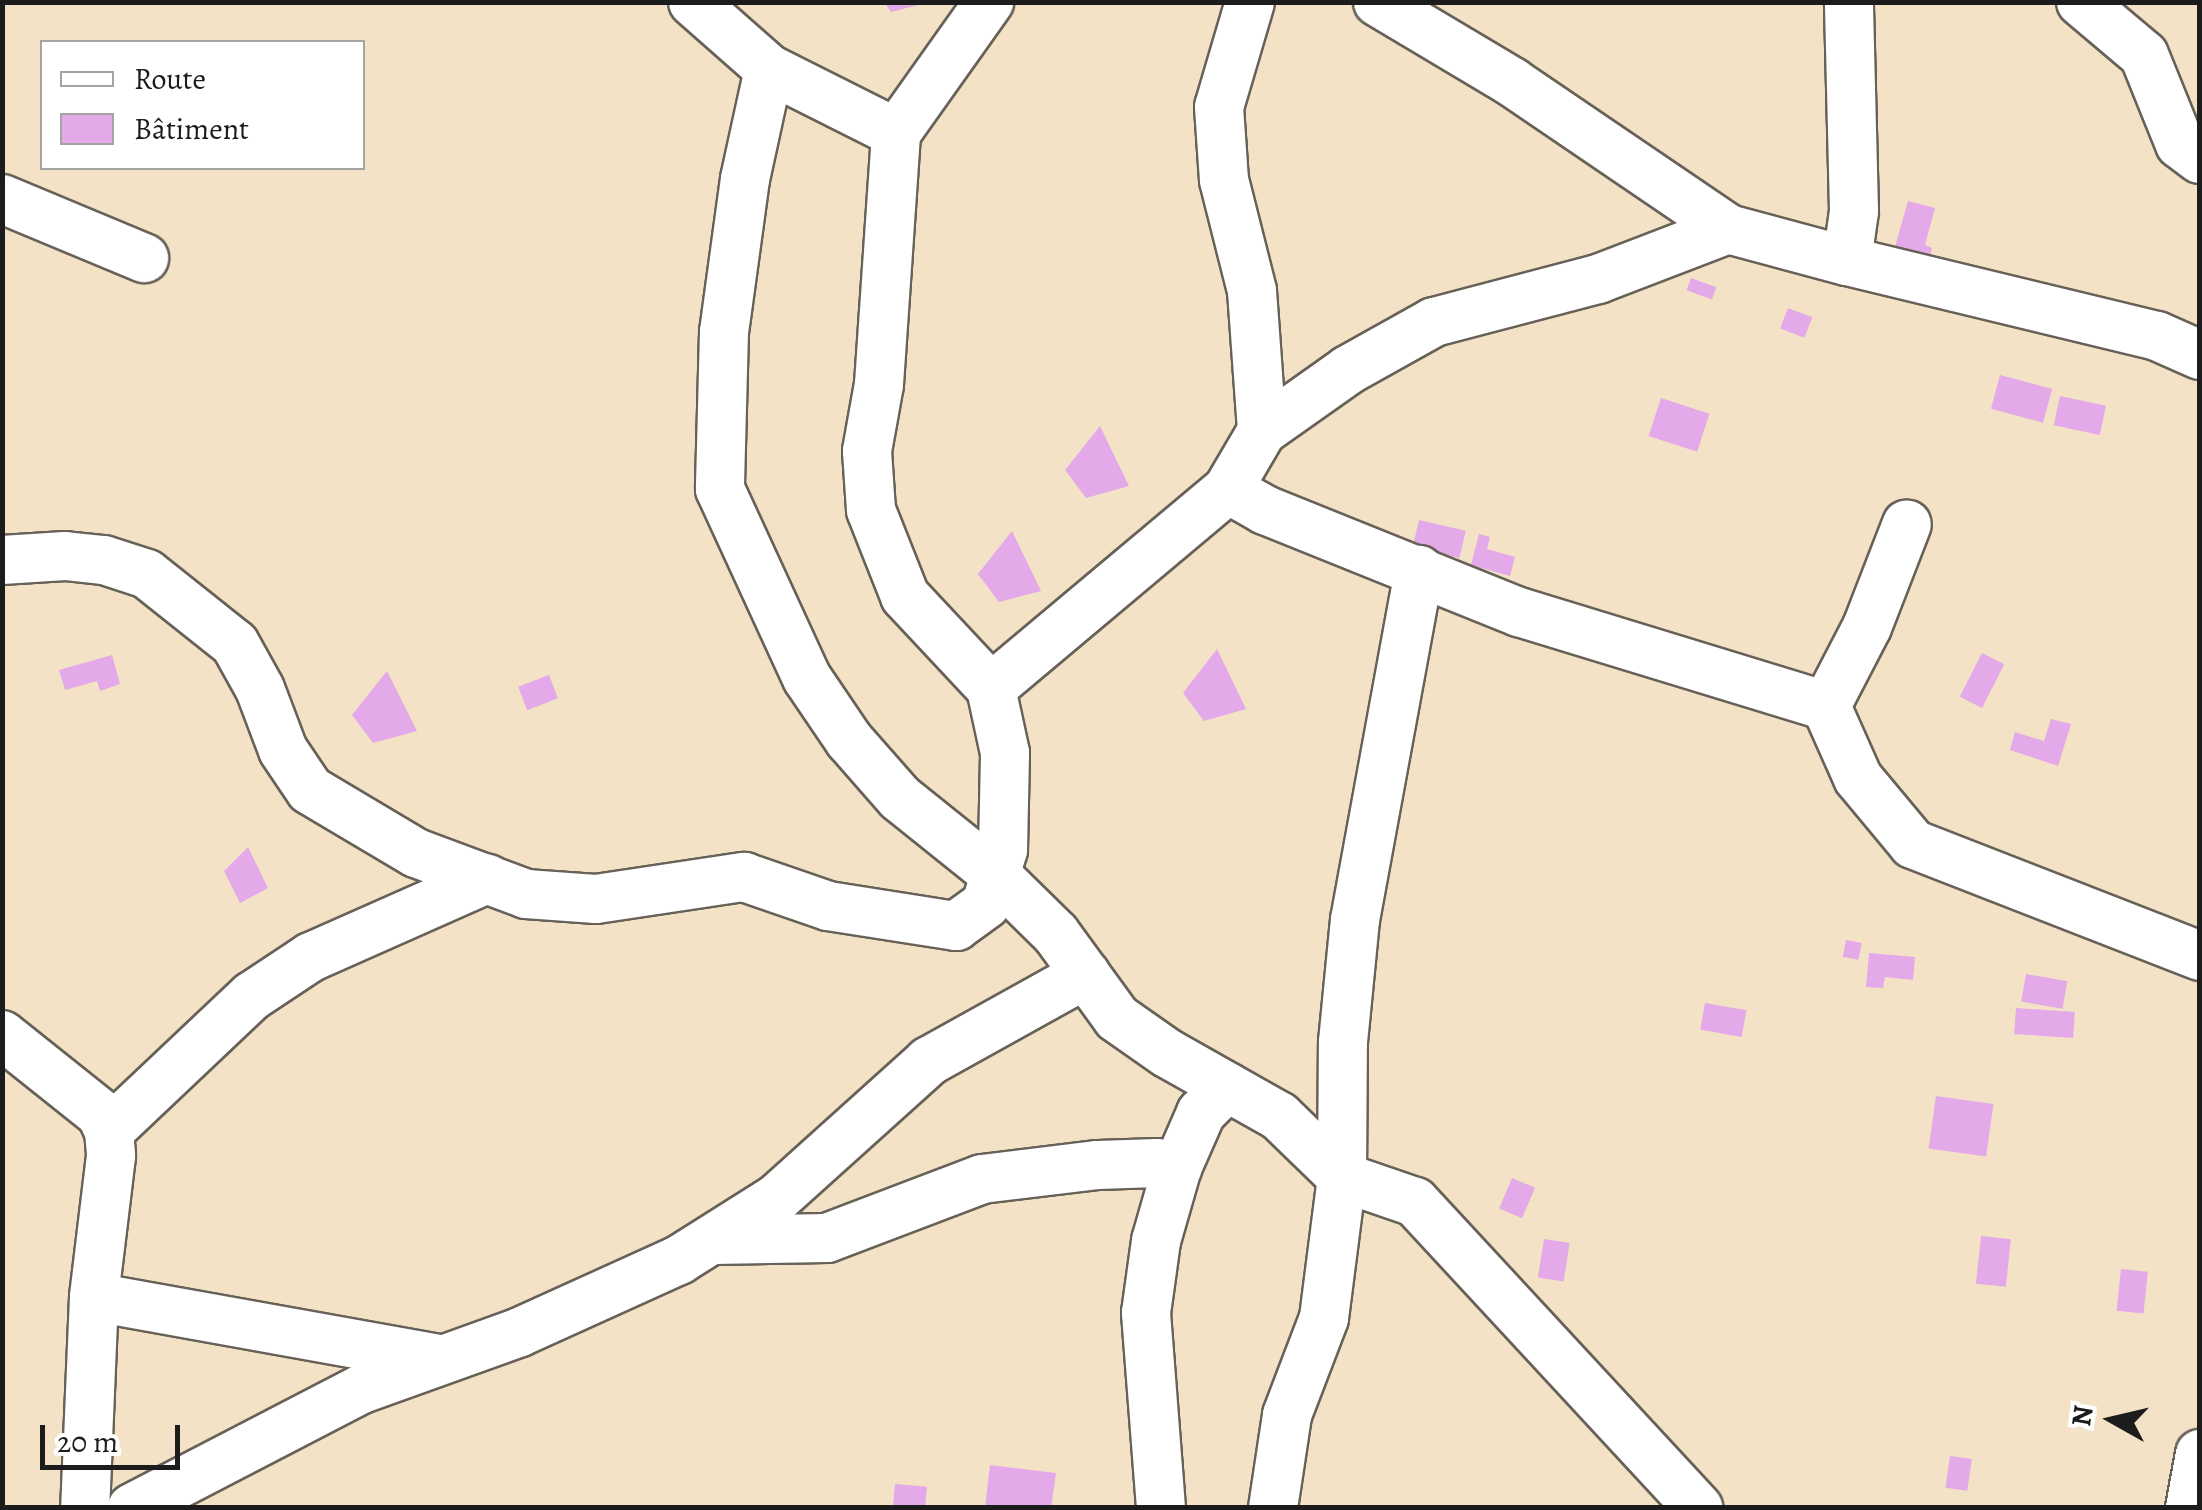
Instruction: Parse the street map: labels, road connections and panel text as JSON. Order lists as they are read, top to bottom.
{
  "legend": ["Route", "Bâtiment"],
  "scale_bar": "20 m",
  "north": "left"
}
